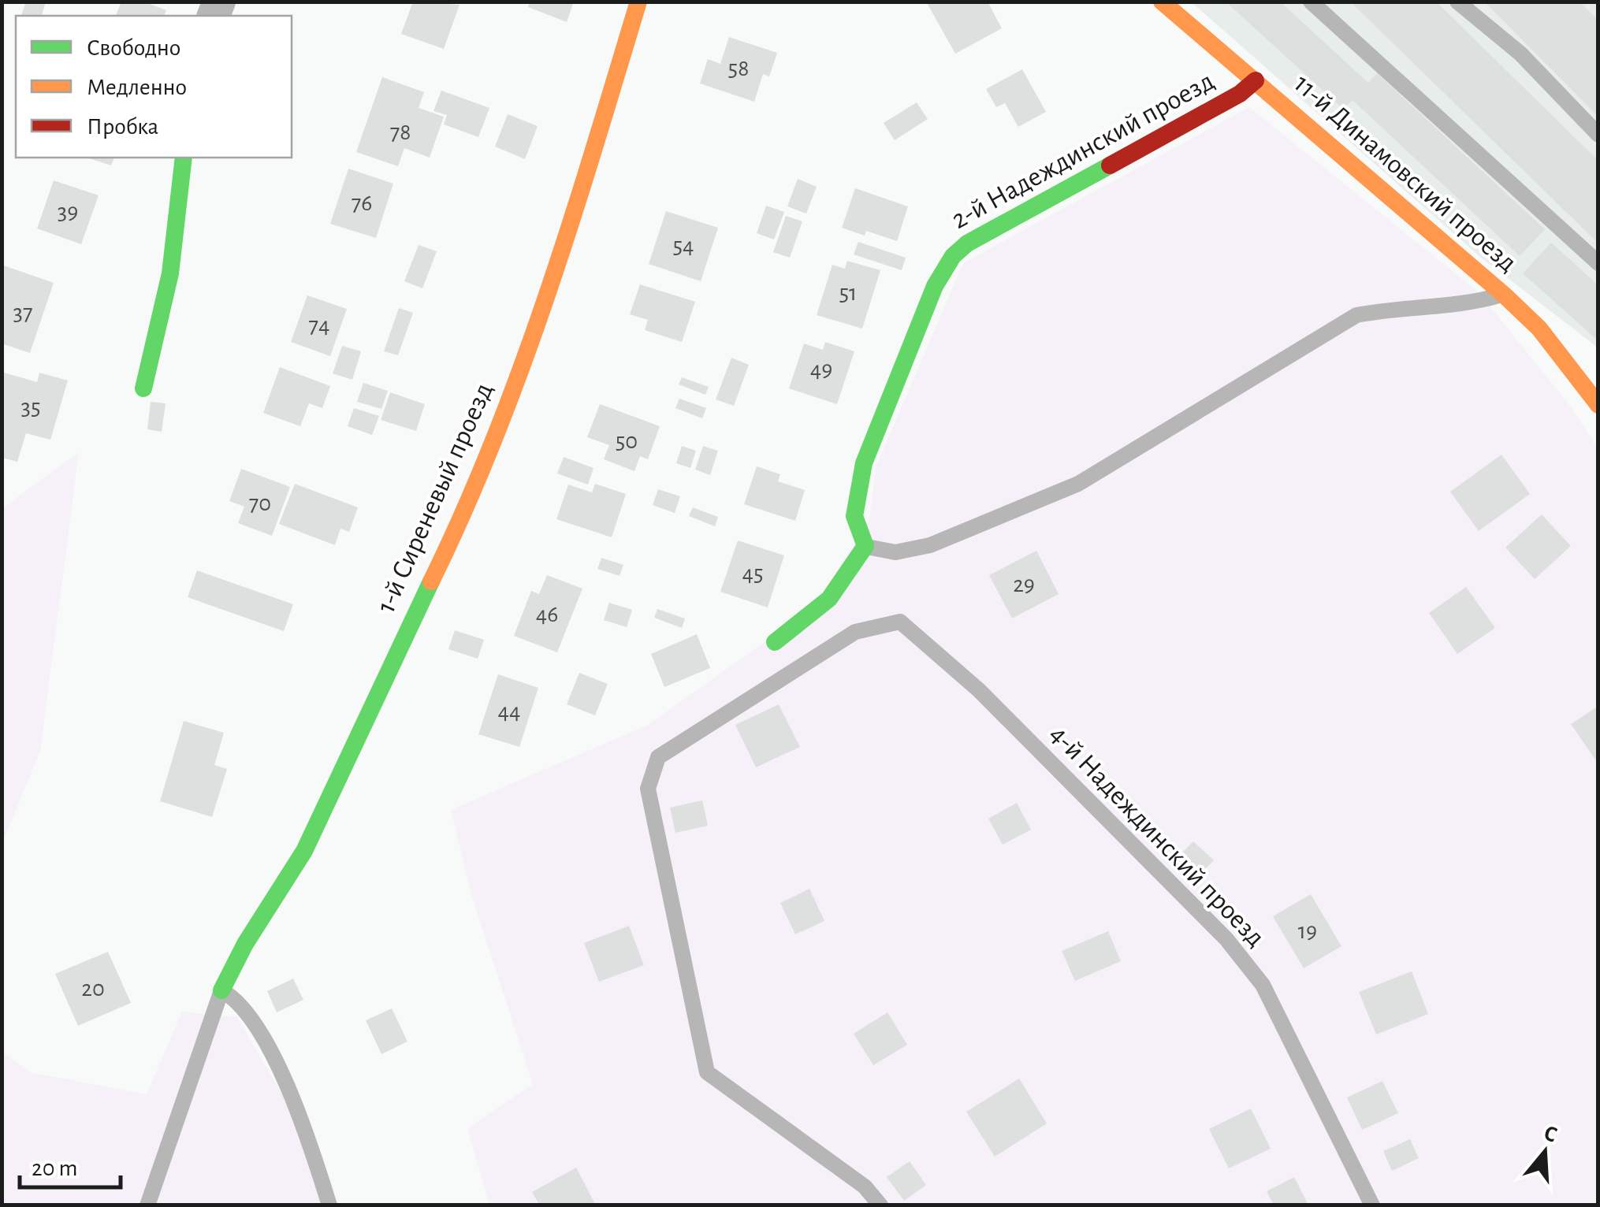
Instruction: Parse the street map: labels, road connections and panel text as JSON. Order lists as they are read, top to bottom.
{
  "streets": {
    "street": ["2-й Надеждинский проезд", "11-й Динамовский проезд", "1-й Сиреневый проезд"],
    "lane": ["4-й Надеждинский проезд"]
  },
  "crossings": [
    ["2-й Надеждинский проезд", "11-й Динамовский проезд"]
  ],
  "house_numbers": [
    "58",
    "78",
    "76",
    "39",
    "54",
    "51",
    "37",
    "74",
    "49",
    "35",
    "50",
    "70",
    "45",
    "29",
    "46",
    "44",
    "19",
    "20"
  ],
  "legend": ["Свободно", "Медленно", "Пробка"],
  "scale_bar": "20 m",
  "north": "top"
}
